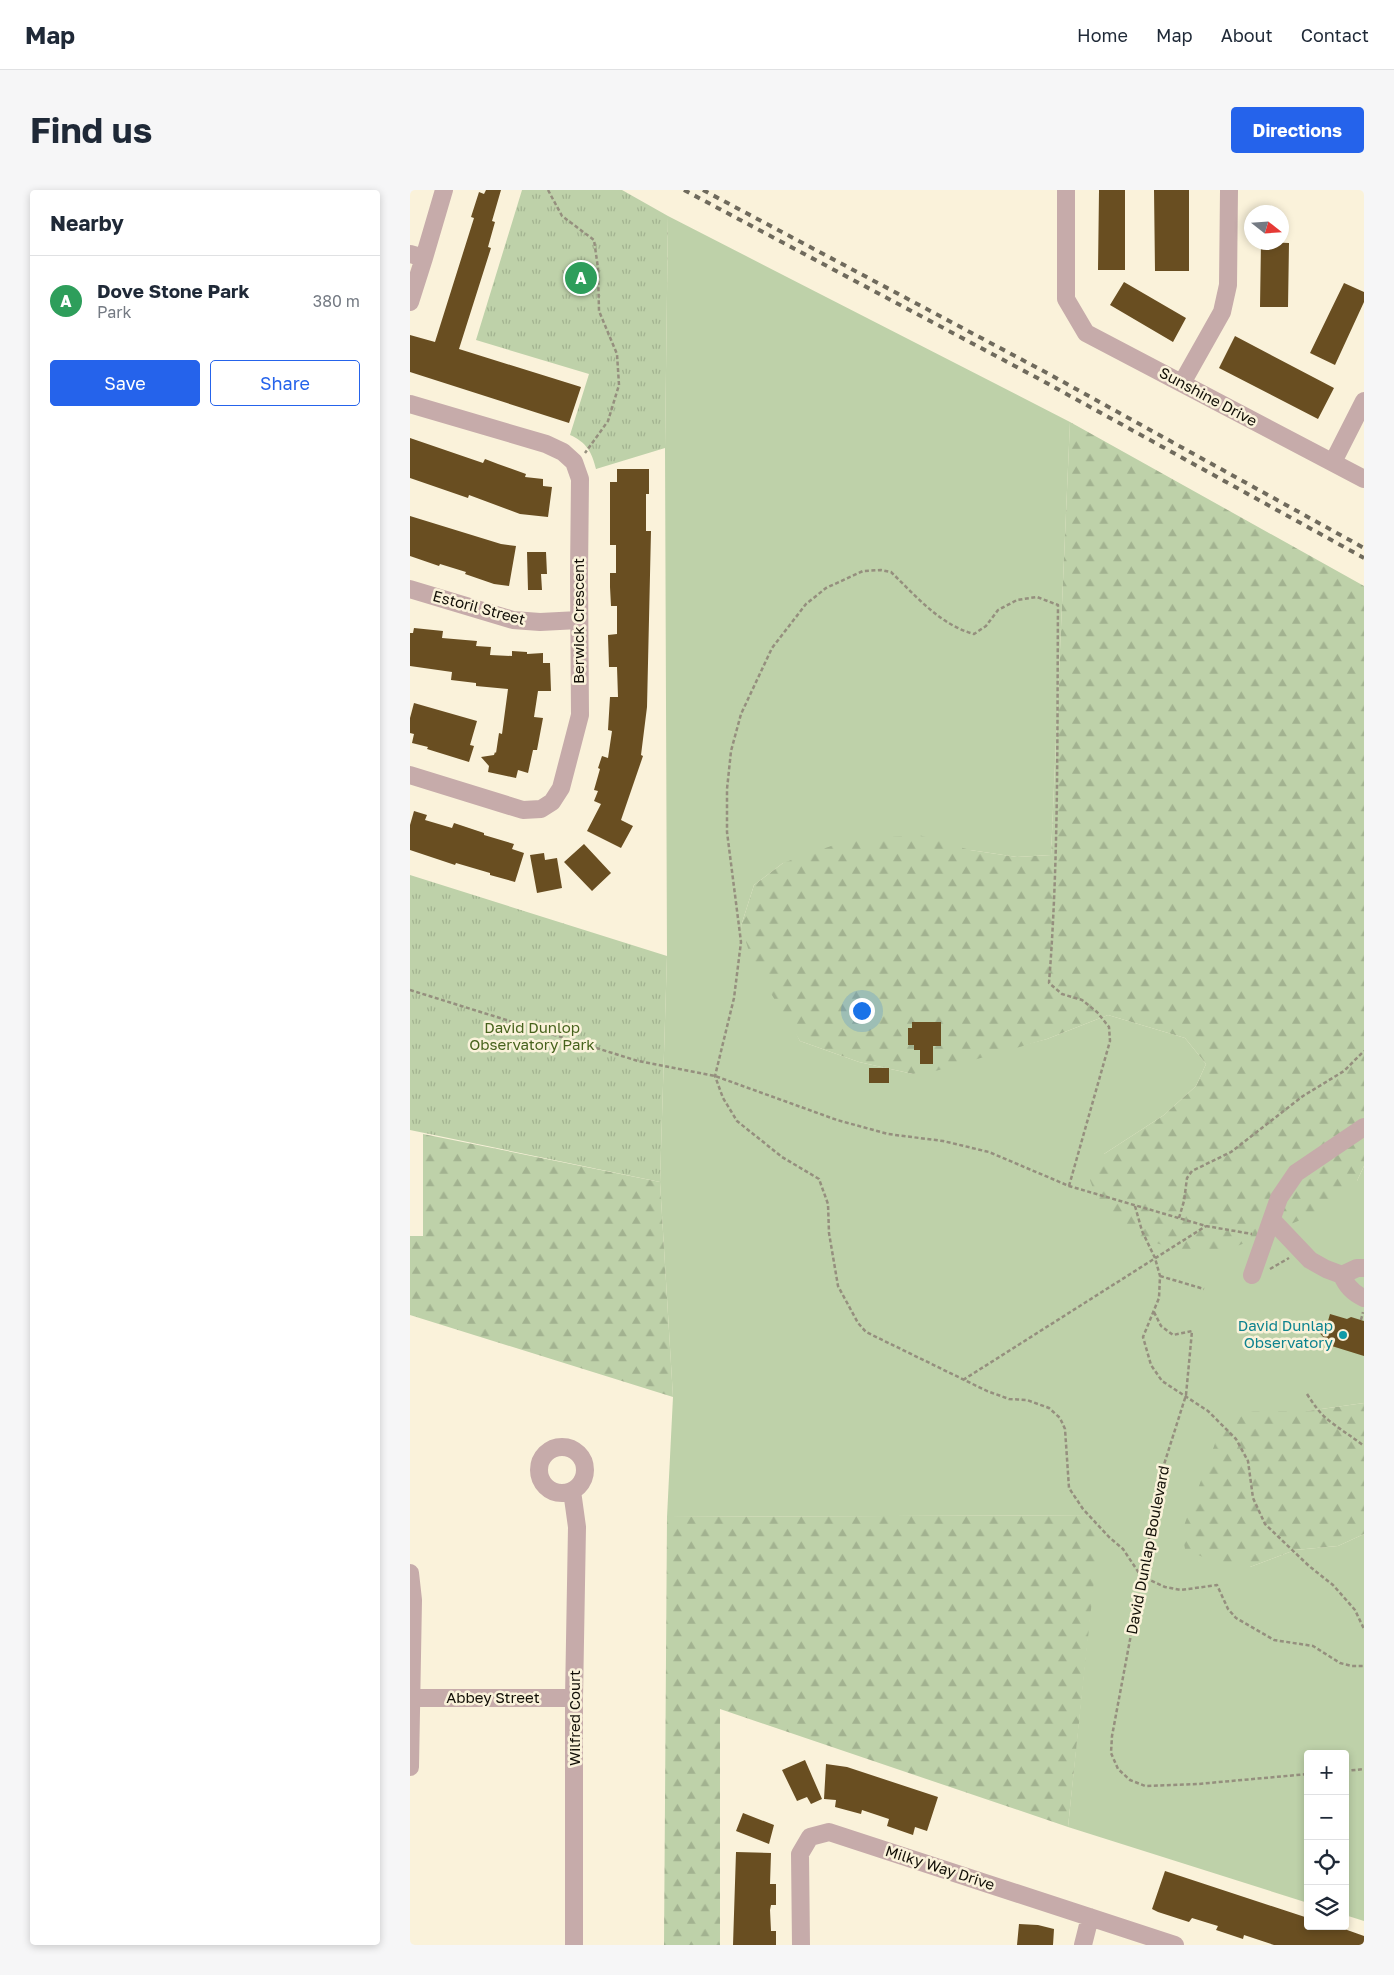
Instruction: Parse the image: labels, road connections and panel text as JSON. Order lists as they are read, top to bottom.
{
  "streets": {
    "street": [
      "Sunshine Drive",
      "Estoril Street",
      "Berwick Crescent",
      "Abbey Street",
      "Wilfred Court",
      "Milky Way Drive"
    ],
    "path": ["David Dunlap Boulevard"]
  },
  "crossings": [
    ["Estoril Street", "Berwick Crescent"],
    ["Abbey Street", "Wilfred Court"]
  ],
  "parks": ["David Dunlop Observatory Park"],
  "places": ["David Dunlap Observatory"],
  "north": "right",
  "page": {
    "header": "Map",
    "nav": [
      "Home",
      "Map",
      "About",
      "Contact"
    ],
    "buttons": [
      "Directions",
      ["Save", "Share"]
    ],
    "title": "Find us",
    "heading": "Nearby",
    "list": [
      {
        "mark": "A",
        "name": "Dove Stone Park",
        "note": "Park",
        "value": "380 m"
      }
    ],
    "pins": "A",
    "map_buttons": ["+", "−"]
  }
}
